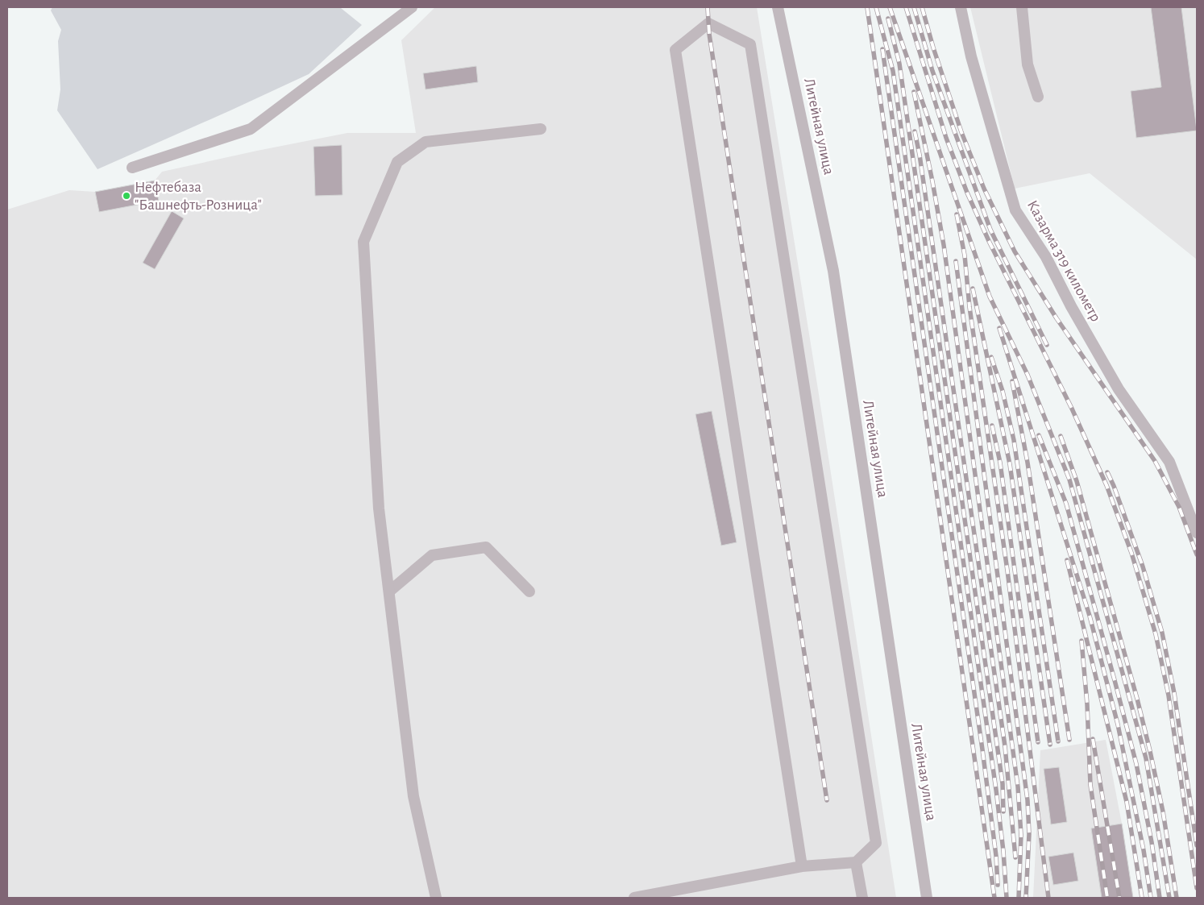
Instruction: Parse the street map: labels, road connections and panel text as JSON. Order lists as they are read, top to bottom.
{
  "streets": {
    "lane": ["Литейная улица", "Казарма 319 километр"]
  },
  "places": ["Нефтебаза \"Башнефть-Розница\""]
}
